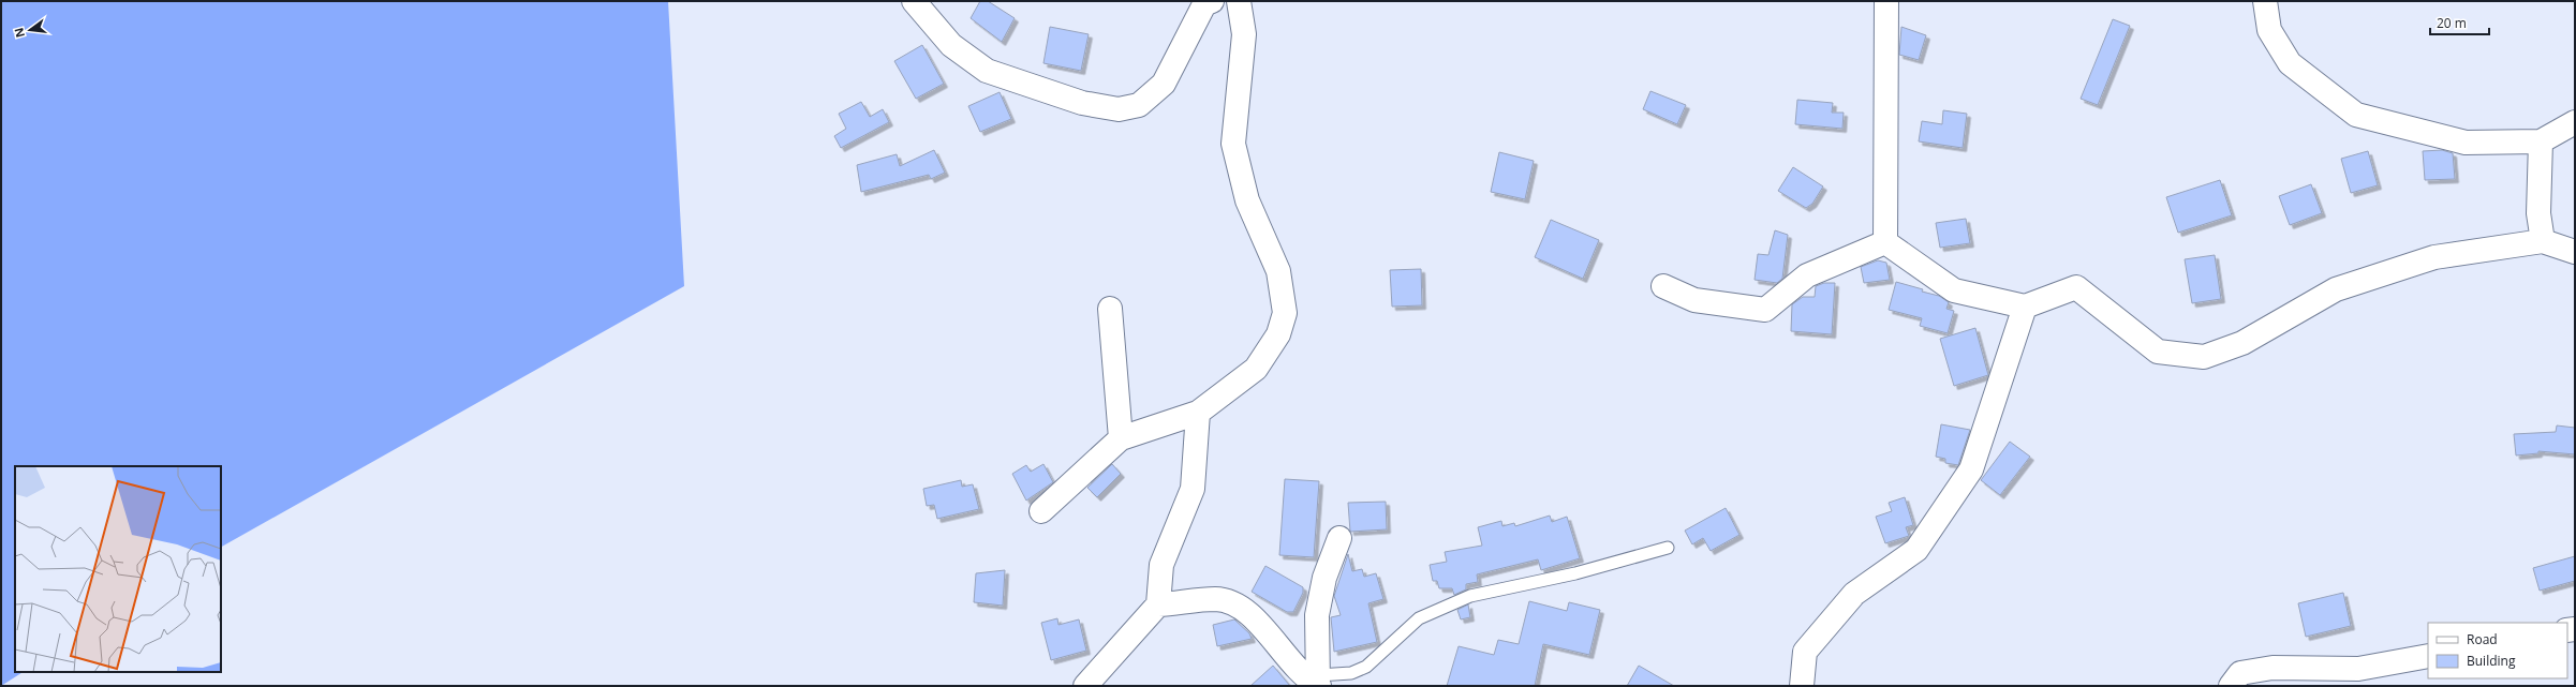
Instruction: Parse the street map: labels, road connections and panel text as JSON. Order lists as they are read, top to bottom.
{
  "legend": ["Road", "Building"],
  "scale_bar": "20 m",
  "north": "left"
}
